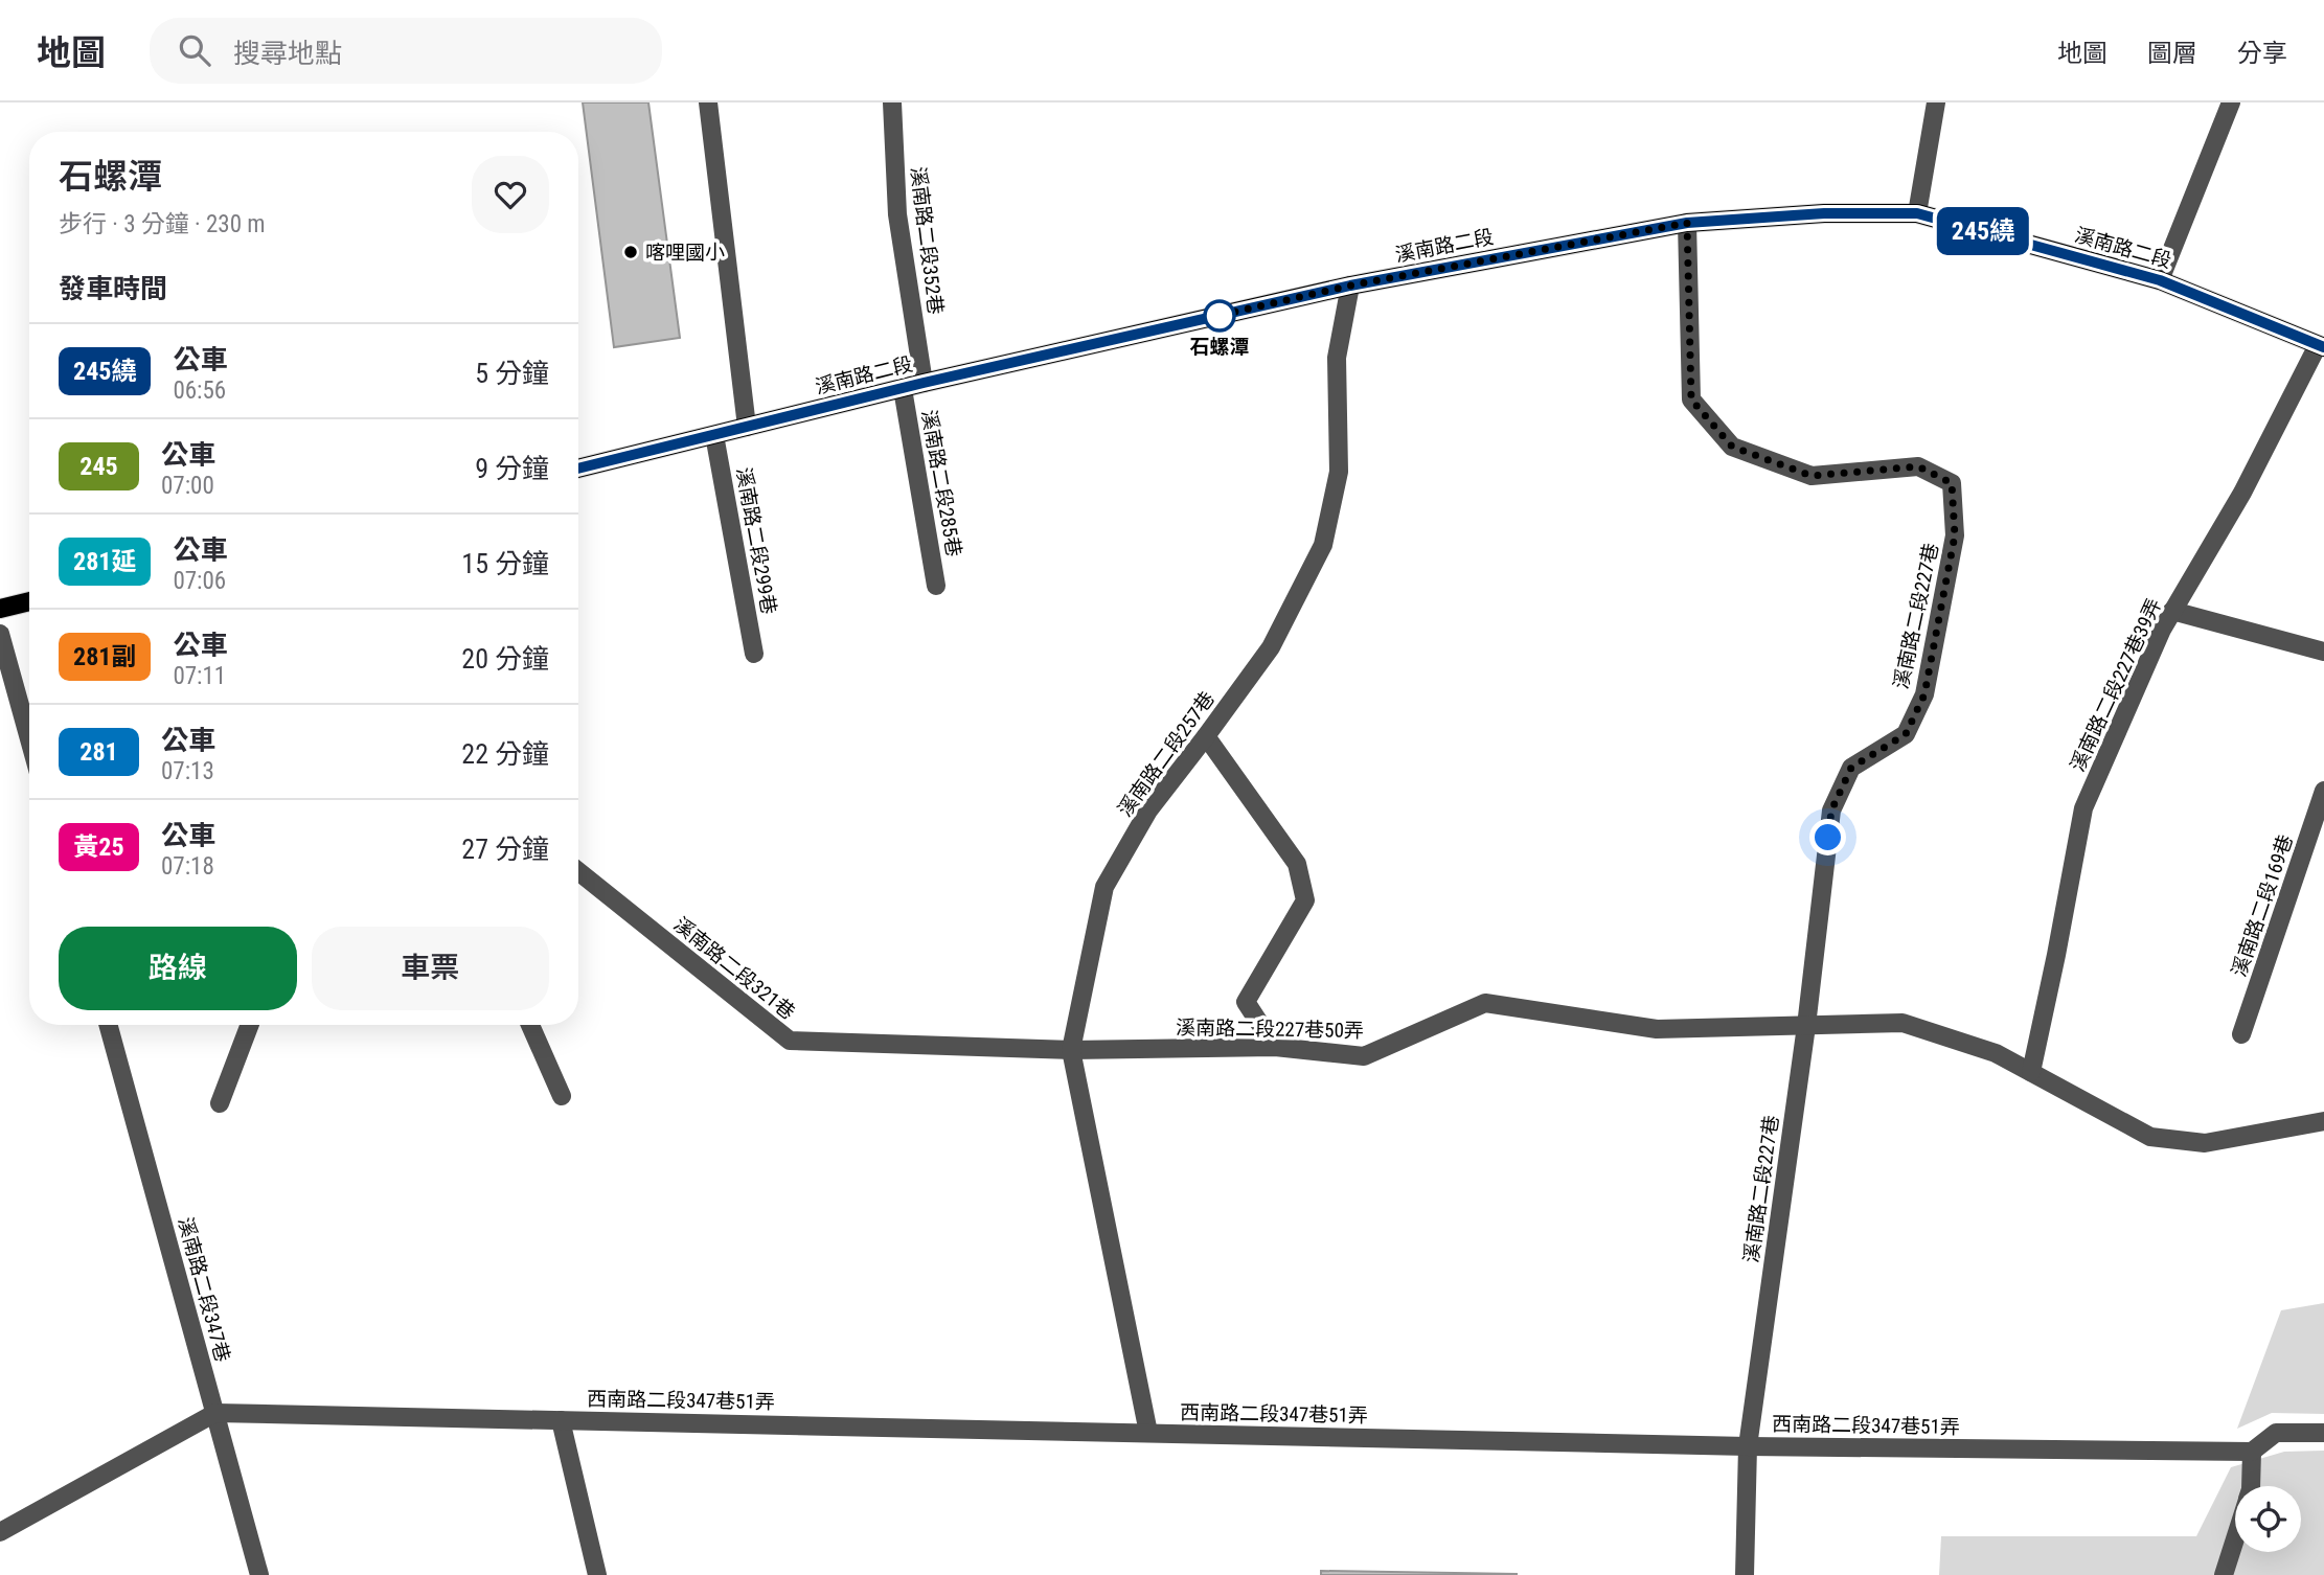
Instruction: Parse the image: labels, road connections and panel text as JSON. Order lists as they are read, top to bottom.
{
  "streets": {
    "main road": ["溪南路二段"],
    "street": [
      "溪南路二段352巷",
      "溪南路二段285巷",
      "溪南路二段299巷",
      "溪南路二段227巷",
      "溪南路二段227巷39弄",
      "溪南路二段257巷",
      "溪南路二段169巷",
      "溪南路二段321巷",
      "溪南路二段227巷50弄",
      "溪南路二段347巷",
      "西南路二段347巷51弄"
    ]
  },
  "crossings": [
    ["溪南路二段352巷", "溪南路二段"],
    ["溪南路二段", "溪南路二段285巷"],
    ["溪南路二段", "溪南路二段299巷"],
    ["溪南路二段", "溪南路二段227巷"],
    ["溪南路二段", "溪南路二段227巷39弄"],
    ["溪南路二段", "溪南路二段257巷"],
    ["溪南路二段227巷", "溪南路二段227巷50弄"],
    ["溪南路二段227巷", "西南路二段347巷51弄"],
    ["溪南路二段257巷", "溪南路二段321巷"],
    ["溪南路二段257巷", "溪南路二段227巷50弄"],
    ["溪南路二段257巷", "西南路二段347巷51弄"],
    ["溪南路二段321巷", "溪南路二段227巷50弄"],
    ["溪南路二段347巷", "西南路二段347巷51弄"]
  ],
  "places": ["喀哩國小", "石螺潭"],
  "lines": ["bus line 245繞"],
  "page": {
    "header": "地圖",
    "search": "搜尋地點",
    "nav": ["地圖", "圖層", "分享"],
    "on_map": "245繞",
    "heading": [
      ["石螺潭", "步行 · 3 分鐘 · 230 m"],
      "發車時間"
    ],
    "list": [
      {
        "mark": "245繞",
        "name": "公車",
        "note": "06:56",
        "value": "5 分鐘"
      },
      {
        "mark": "245",
        "name": "公車",
        "note": "07:00",
        "value": "9 分鐘"
      },
      {
        "mark": "281延",
        "name": "公車",
        "note": "07:06",
        "value": "15 分鐘"
      },
      {
        "mark": "281副",
        "name": "公車",
        "note": "07:11",
        "value": "20 分鐘"
      },
      {
        "mark": "281",
        "name": "公車",
        "note": "07:13",
        "value": "22 分鐘"
      },
      {
        "mark": "黃25",
        "name": "公車",
        "note": "07:18",
        "value": "27 分鐘"
      }
    ],
    "buttons": ["路線", "車票"]
  }
}
